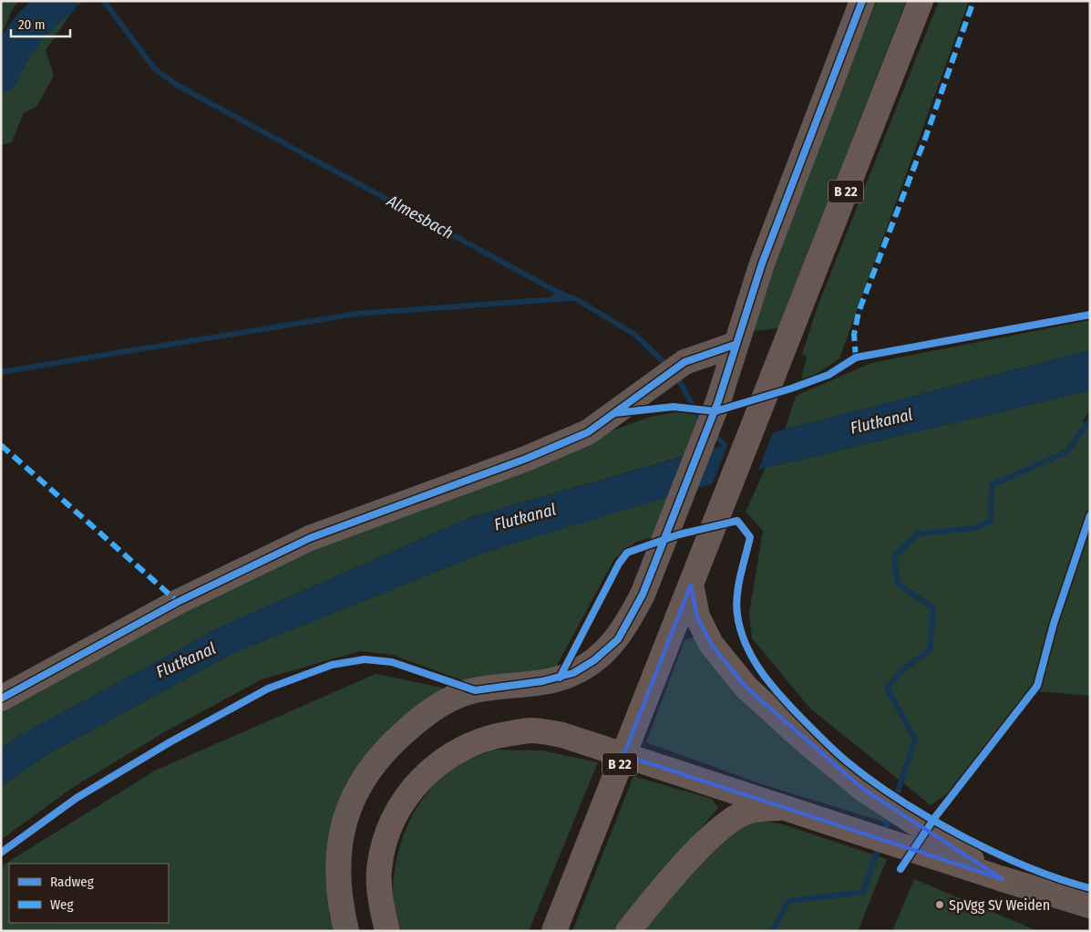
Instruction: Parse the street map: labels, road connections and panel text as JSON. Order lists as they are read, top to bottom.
{
  "streets": {
    "main road": ["B 22"]
  },
  "water": ["Almesbach", "Flutkanal"],
  "places": ["SpVgg SV Weiden"],
  "legend": ["Radweg", "Weg"],
  "scale_bar": "20 m"
}
